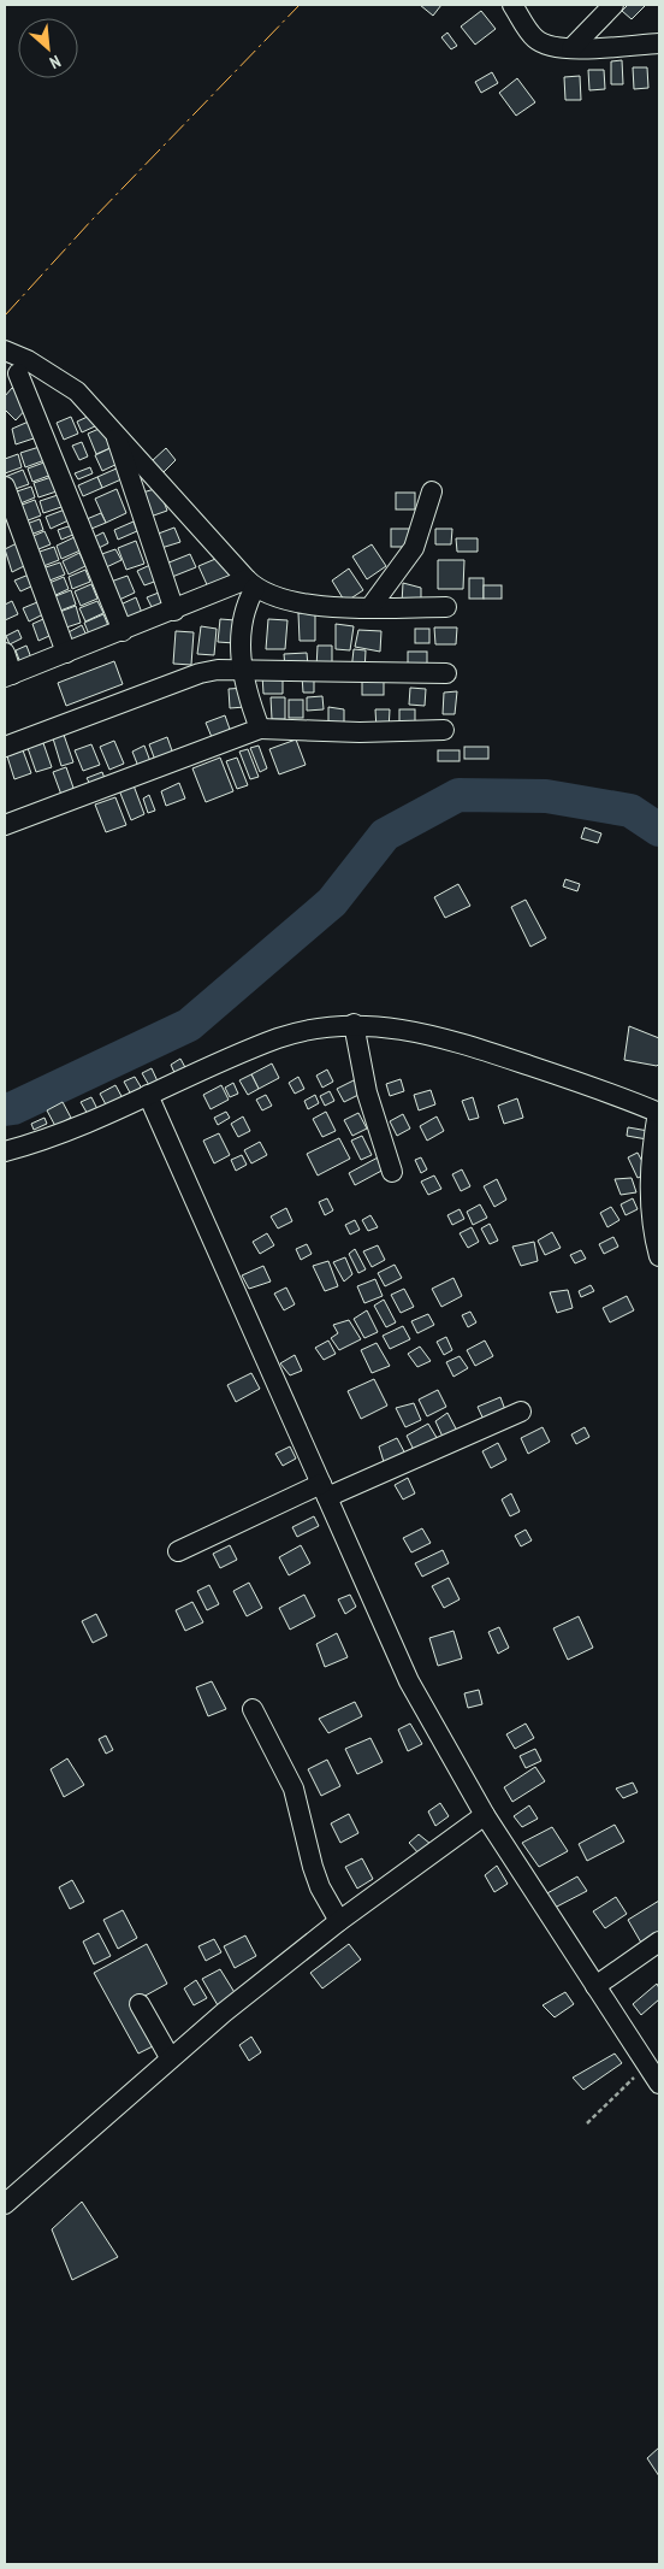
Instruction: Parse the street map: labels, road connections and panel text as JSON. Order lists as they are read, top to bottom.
{
  "north": "bottom right"
}
